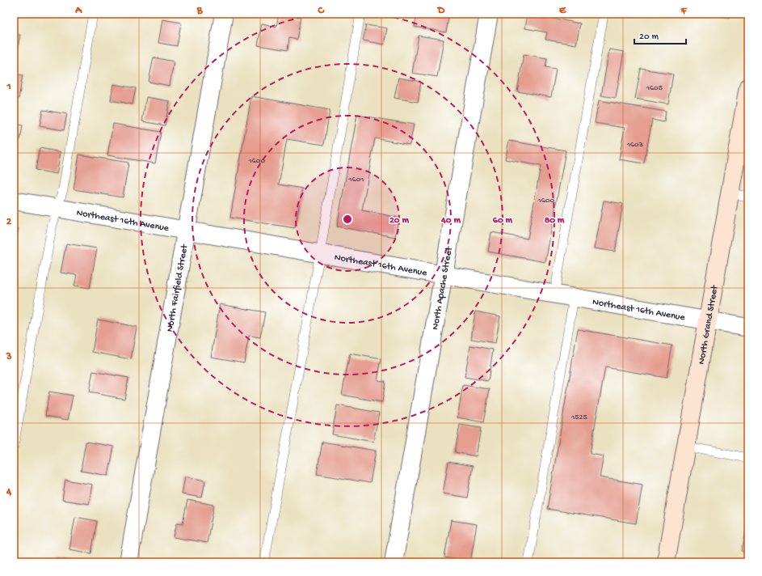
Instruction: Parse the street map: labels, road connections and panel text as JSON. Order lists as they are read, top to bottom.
{
  "streets": {
    "main road": ["North Grand Street"],
    "street": ["Northeast 16th Avenue", "North Fairfield Street", "North Apache Street"]
  },
  "crossings": [
    ["Northeast 16th Avenue", "North Fairfield Street"],
    ["Northeast 16th Avenue", "North Apache Street"],
    ["Northeast 16th Avenue", "North Grand Street"]
  ],
  "house_numbers": [
    "1605",
    "1603",
    "1600",
    "1601",
    "1600",
    "1525"
  ],
  "scale_bar": "20 m",
  "grid": {
    "columns": [
      "A",
      "B",
      "C",
      "D",
      "E",
      "F"
    ],
    "rows": [
      "1",
      "2",
      "3",
      "4"
    ]
  },
  "rings": [
    "20 m",
    "40 m",
    "60 m",
    "80 m"
  ]
}
